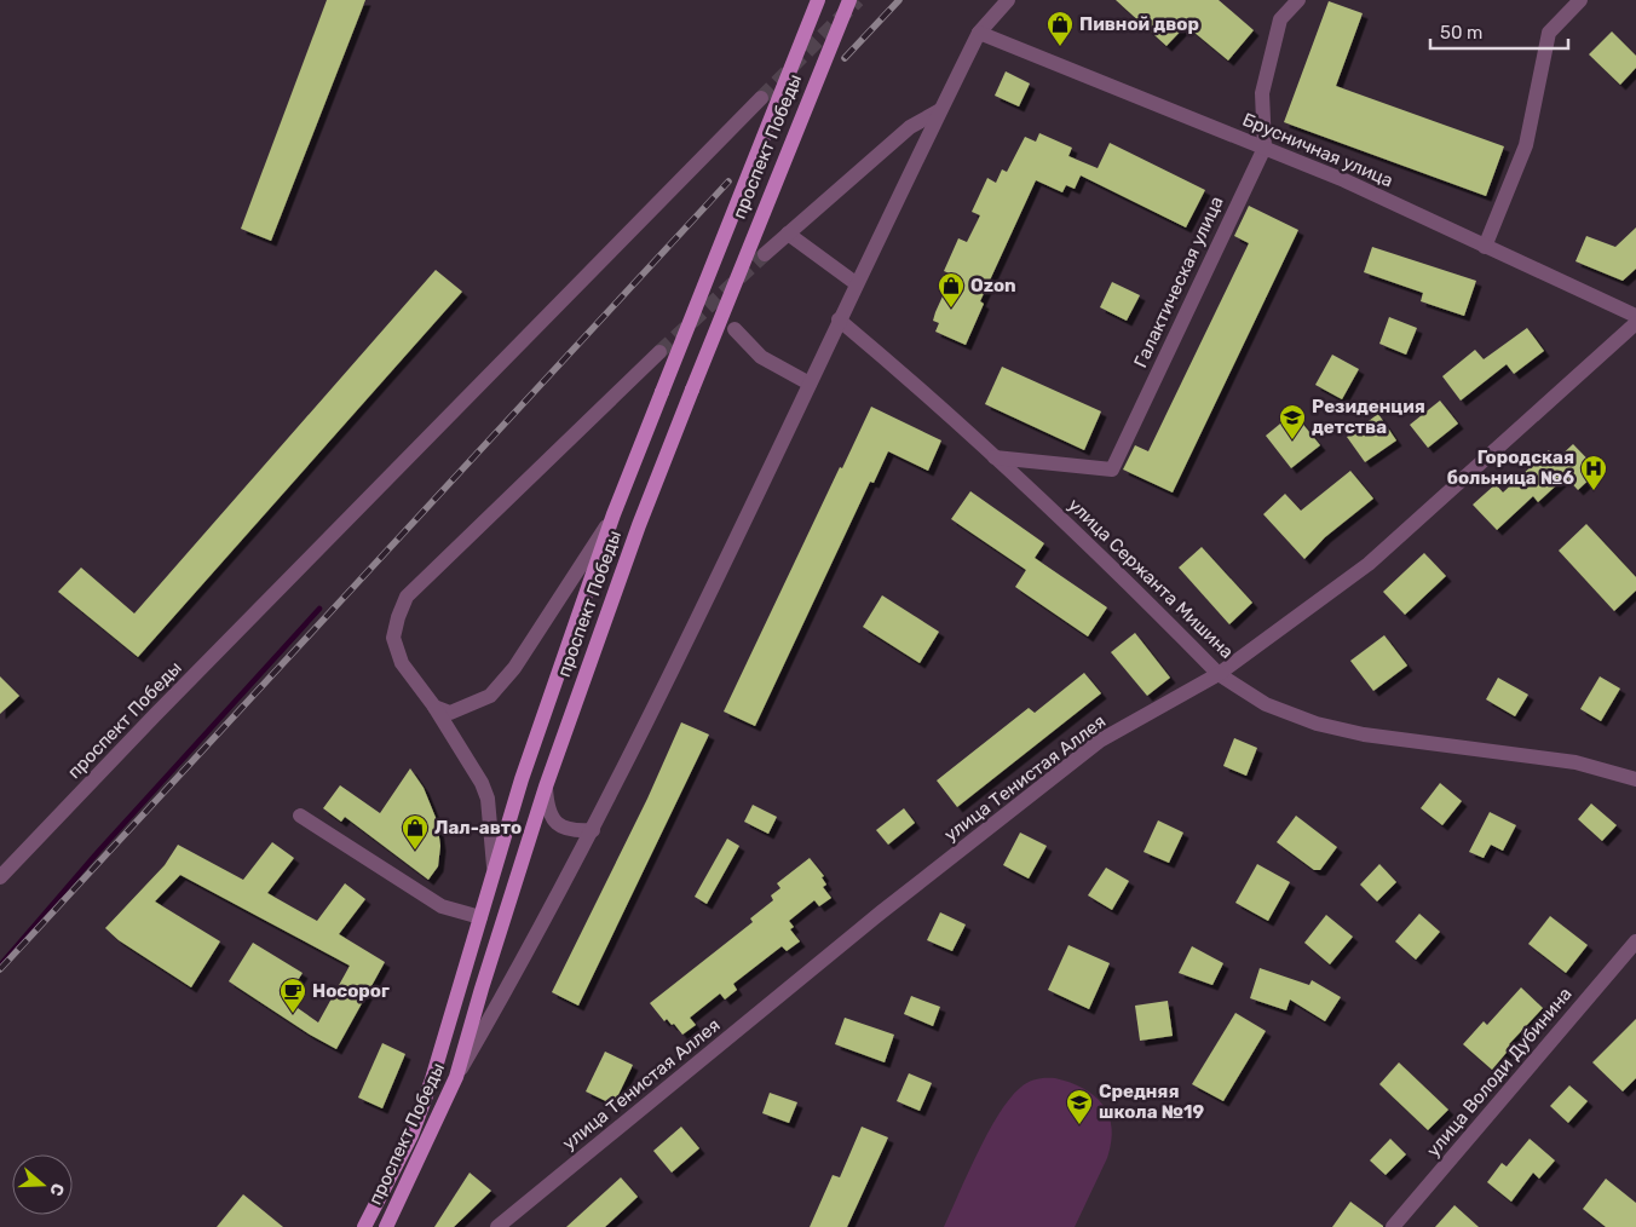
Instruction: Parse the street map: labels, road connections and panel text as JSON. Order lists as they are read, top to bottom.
{
  "streets": {
    "main road": ["проспект Победы"],
    "street": [
      "Брусничная улица",
      "Галактическая улица",
      "улица Сержанта Мишина",
      "улица Тенистая Аллея",
      "улица Володи Дубинина"
    ]
  },
  "crossings": [
    ["Брусничная улица", "Галактическая улица"],
    ["Галактическая улица", "улица Сержанта Мишина"],
    ["улица Сержанта Мишина", "улица Тенистая Аллея"]
  ],
  "places": {
    "shop": ["Пивной двор", "Ozon", "Лал-авто"],
    "school or university": ["Резиденция детства", "Средняя школа №19"],
    "hospital": ["Городская больница №6"],
    "cafe": ["Носорог"]
  },
  "scale_bar": "50 m",
  "north": "right"
}
